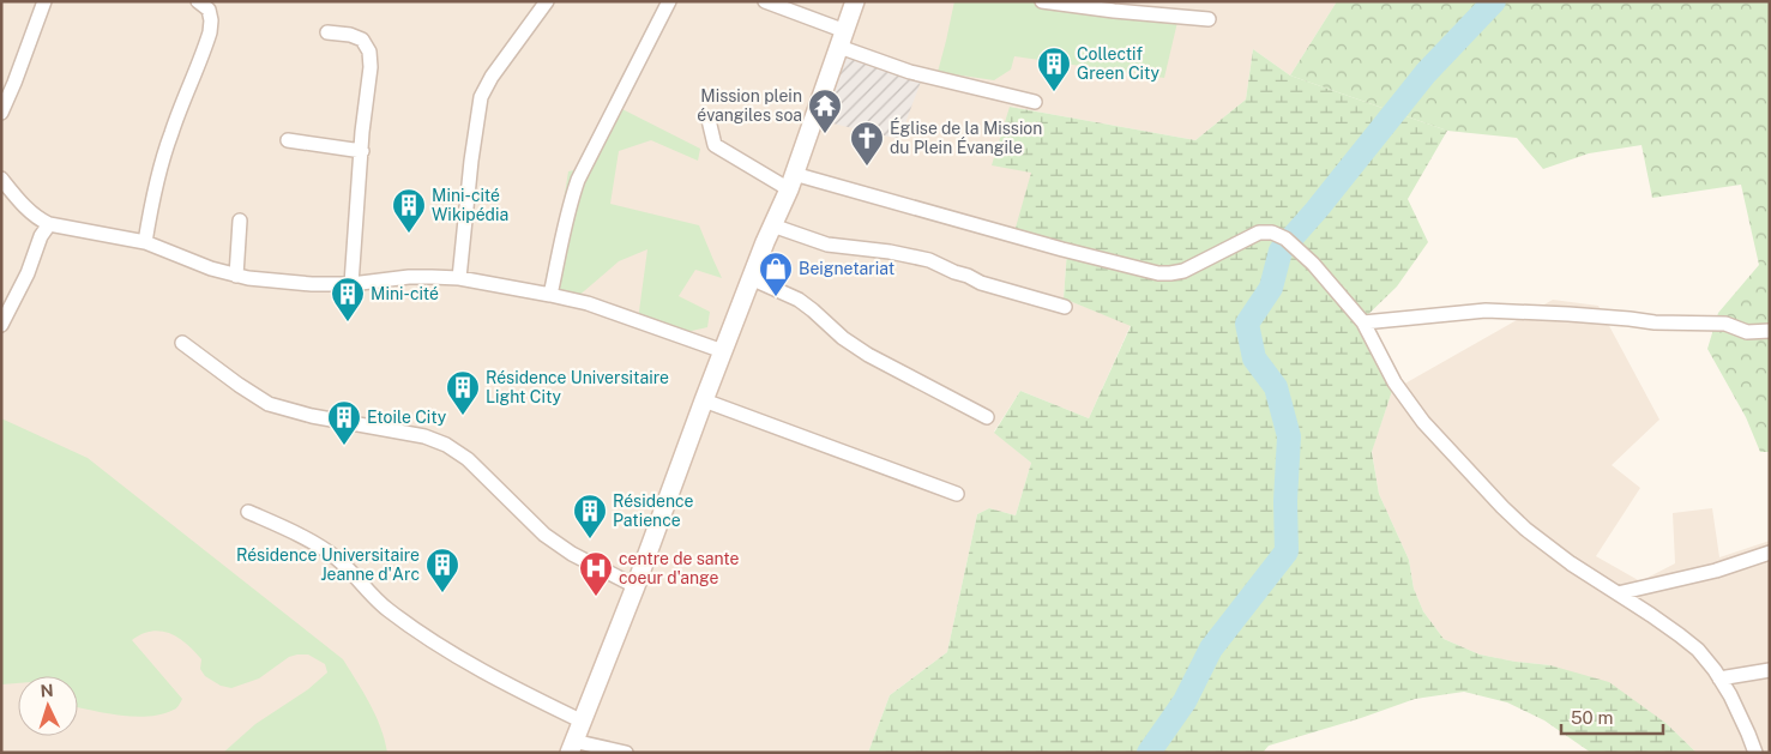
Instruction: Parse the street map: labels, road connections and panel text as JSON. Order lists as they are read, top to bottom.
{
  "places": {
    "building": [
      "Collectif Green City",
      "Mini-cité Wikipédia",
      "Mini-cité",
      "Résidence Universitaire Light City",
      "Etoile City",
      "Résidence Patience",
      "Résidence Universitaire Jeanne d'Arc"
    ],
    "temple": ["Mission plein évangiles soa"],
    "church": ["Église de la Mission du Plein Évangile"],
    "shop": ["Beignetariat"],
    "hospital": ["centre de sante coeur d'ange"]
  },
  "scale_bar": "50 m",
  "north": "top"
}
